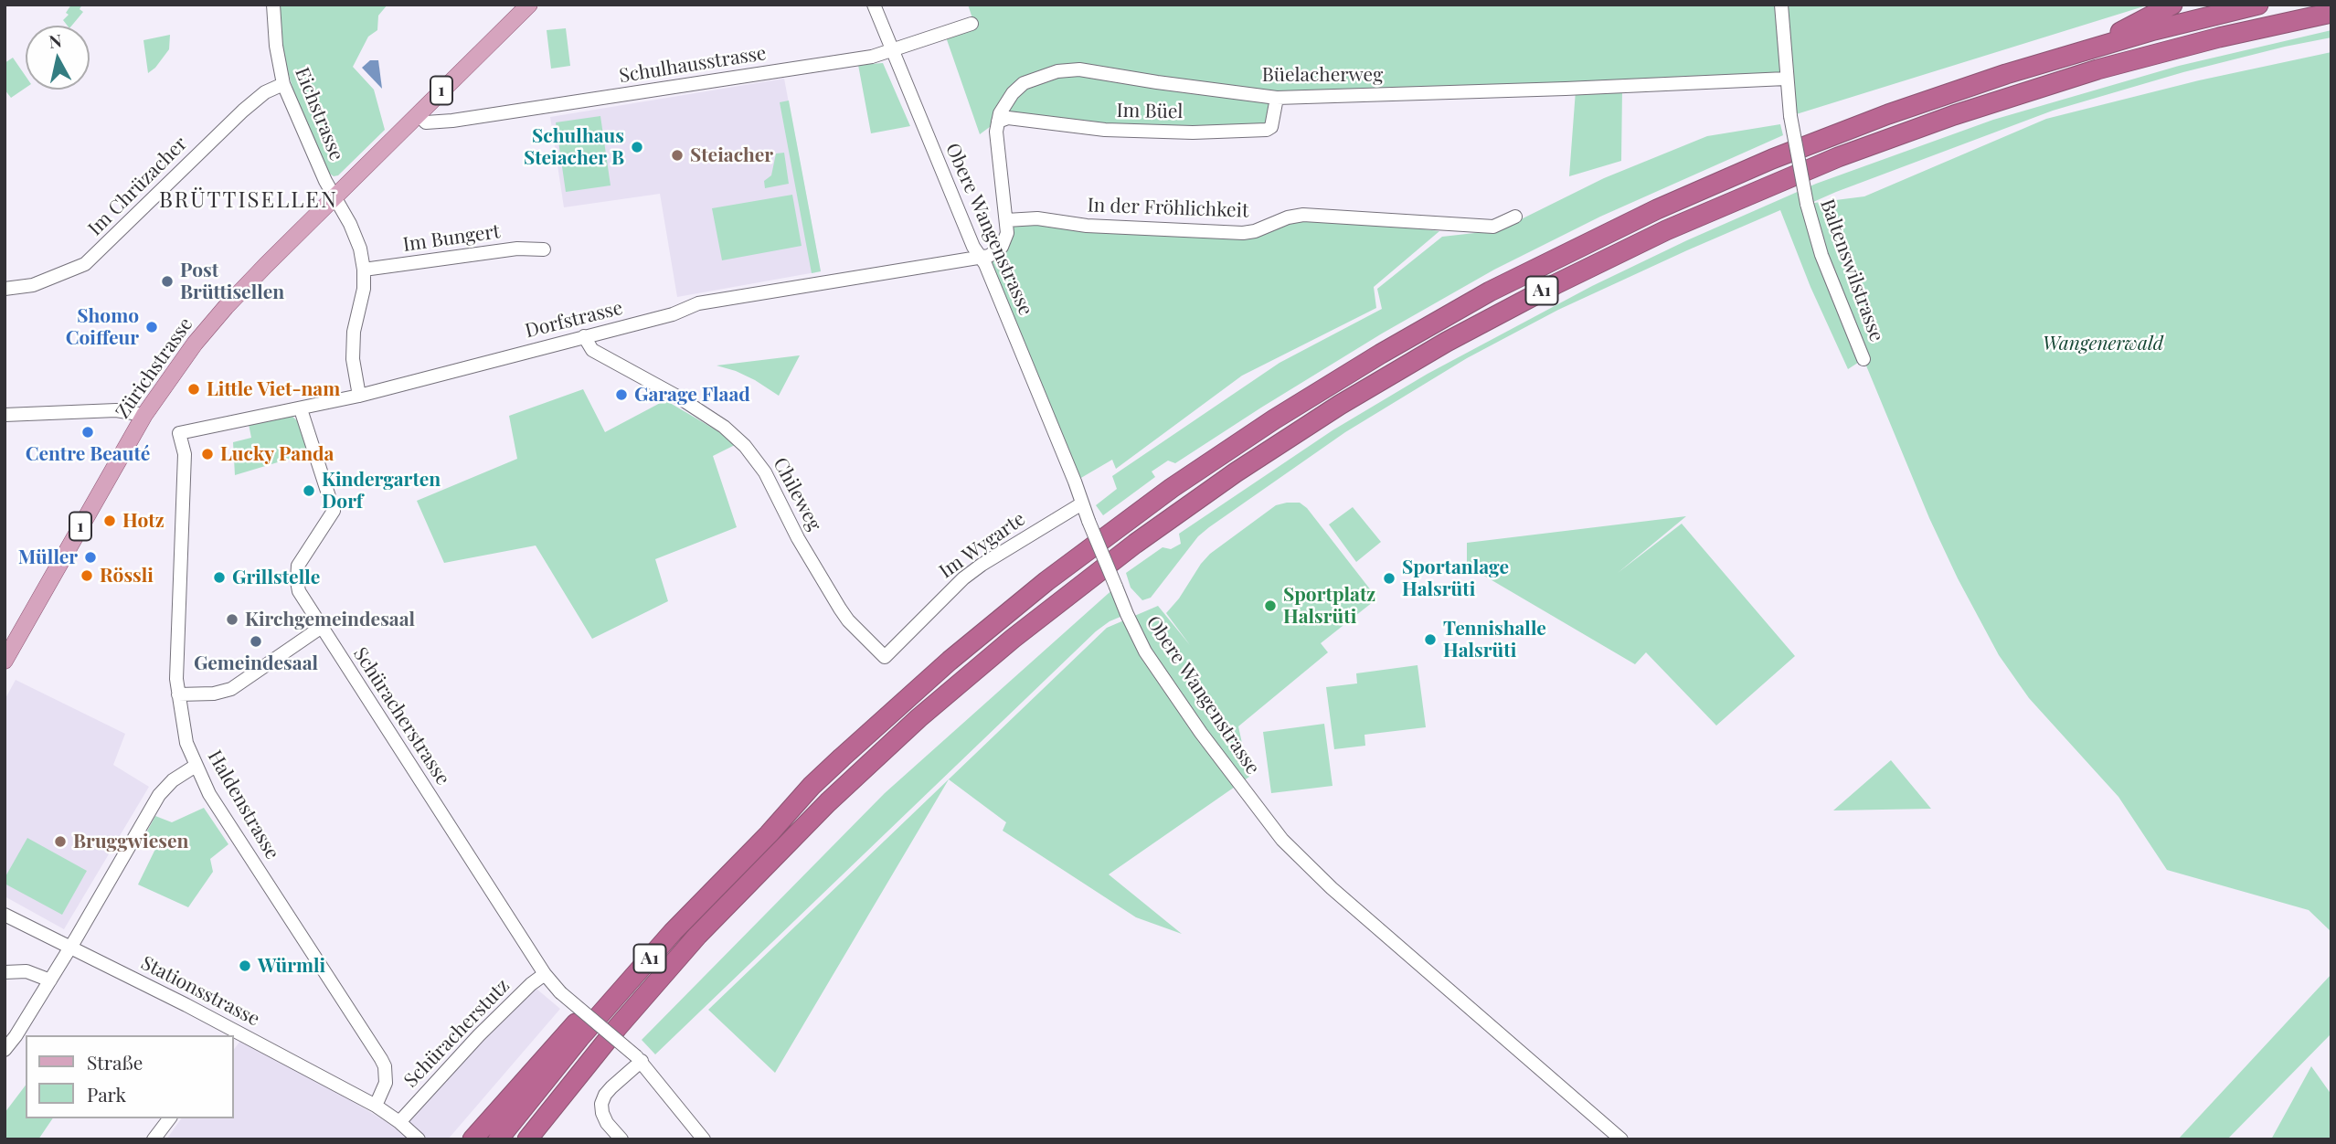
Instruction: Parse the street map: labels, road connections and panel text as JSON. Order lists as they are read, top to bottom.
{
  "streets": {
    "highway": ["A1"],
    "main road": ["1", "Zürichstrasse"],
    "street": [
      "Schulhausstrasse",
      "Büelacherweg",
      "Im Büel",
      "Eichstrasse",
      "Im Chrüzacher",
      "In der Fröhlichkeit",
      "Obere Wangenstrasse",
      "Im Bungert",
      "Baltenswilstrasse",
      "Dorfstrasse",
      "Chileweg",
      "Im Wygarte",
      "Schüracherstrasse",
      "Haldenstrasse",
      "Stationsstrasse",
      "Schüracherstutz"
    ]
  },
  "crossings": [
    ["Schulhausstrasse", "Obere Wangenstrasse"],
    ["Schulhausstrasse", "Zürichstrasse"],
    ["Büelacherweg", "Im Büel"],
    ["Büelacherweg", "Baltenswilstrasse"],
    ["Eichstrasse", "Im Chrüzacher"],
    ["Eichstrasse", "Im Bungert"],
    ["Eichstrasse", "Dorfstrasse"],
    ["Eichstrasse", "Zürichstrasse"],
    ["Obere Wangenstrasse", "Dorfstrasse"],
    ["Obere Wangenstrasse", "Im Wygarte"],
    ["Dorfstrasse", "Chileweg"],
    ["Dorfstrasse", "Schüracherstrasse"],
    ["Dorfstrasse", "Haldenstrasse"],
    ["Chileweg", "Im Wygarte"],
    ["Schüracherstrasse", "Schüracherstutz"],
    ["Haldenstrasse", "Stationsstrasse"]
  ],
  "districts": ["BRÜTTISELLEN"],
  "parks": ["Wangenerwald"],
  "places": [
    "Schulhaus Steiacher B",
    "Steiacher",
    "Post Brüttisellen",
    "Shomo Coiffeur",
    "Little Viet-nam",
    "Garage Flaad",
    "Centre Beauté",
    "Lucky Panda",
    "Kindergarten Dorf",
    "Hotz",
    "Müller",
    "Rössli",
    "Grillstelle",
    "Sportanlage Halsrüti",
    "Sportplatz Halsrüti",
    "Kirchgemeindesaal",
    "Tennishalle Halsrüti",
    "Gemeindesaal",
    "Bruggwiesen",
    "Würmli"
  ],
  "legend": ["Straße", "Park"],
  "north": "top"
}
